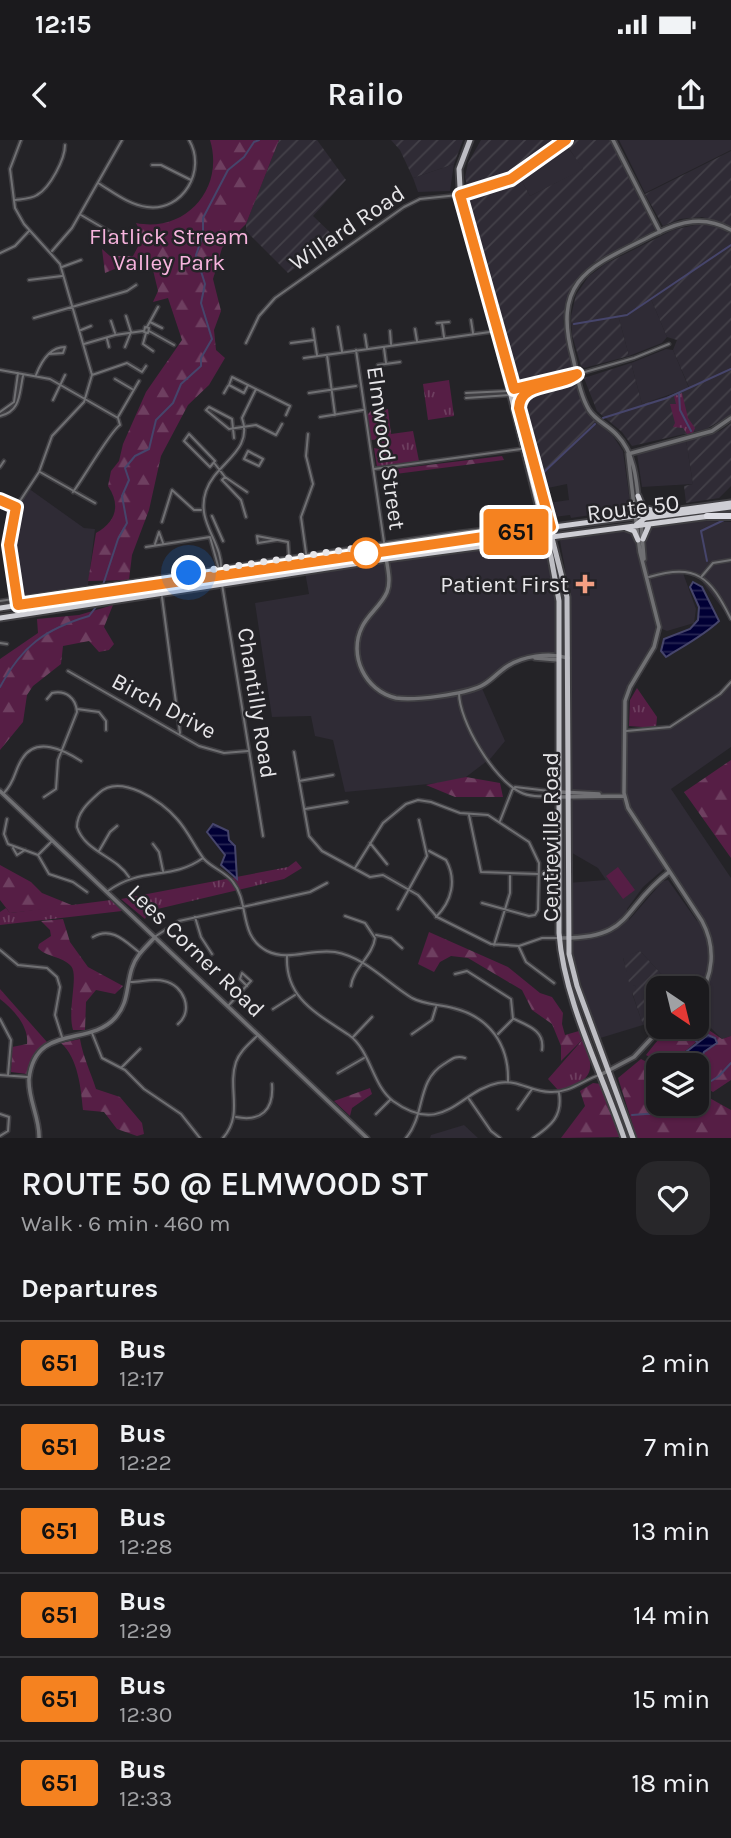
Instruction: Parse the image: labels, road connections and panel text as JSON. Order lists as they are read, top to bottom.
{
  "streets": {
    "highway": ["Route 50"],
    "main road": ["Willard Road", "Centreville Road"],
    "street": [
      "Elmwood Street",
      "Chantilly Road",
      "Birch Drive",
      "Lees Corner Road"
    ]
  },
  "crossings": [
    ["Elmwood Street", "Route 50"],
    ["Route 50", "Chantilly Road"],
    ["Route 50", "Centreville Road"],
    ["Chantilly Road", "Birch Drive"]
  ],
  "parks": ["Flatlick Stream Valley Park"],
  "places": {
    "health": ["Patient First"]
  },
  "lines": ["bus line 651"],
  "north": "bottom right",
  "page": {
    "status": "12:15",
    "header": "Railo",
    "on_map": "651",
    "heading": [
      ["ROUTE 50 @ ELMWOOD ST", "Walk · 6 min · 460 m"],
      "Departures"
    ],
    "list": [
      {
        "mark": "651",
        "name": "Bus",
        "note": "12:17",
        "value": "2 min"
      },
      {
        "mark": "651",
        "name": "Bus",
        "note": "12:22",
        "value": "7 min"
      },
      {
        "mark": "651",
        "name": "Bus",
        "note": "12:28",
        "value": "13 min"
      },
      {
        "mark": "651",
        "name": "Bus",
        "note": "12:29",
        "value": "14 min"
      },
      {
        "mark": "651",
        "name": "Bus",
        "note": "12:30",
        "value": "15 min"
      },
      {
        "mark": "651",
        "name": "Bus",
        "note": "12:33",
        "value": "18 min"
      }
    ]
  }
}
